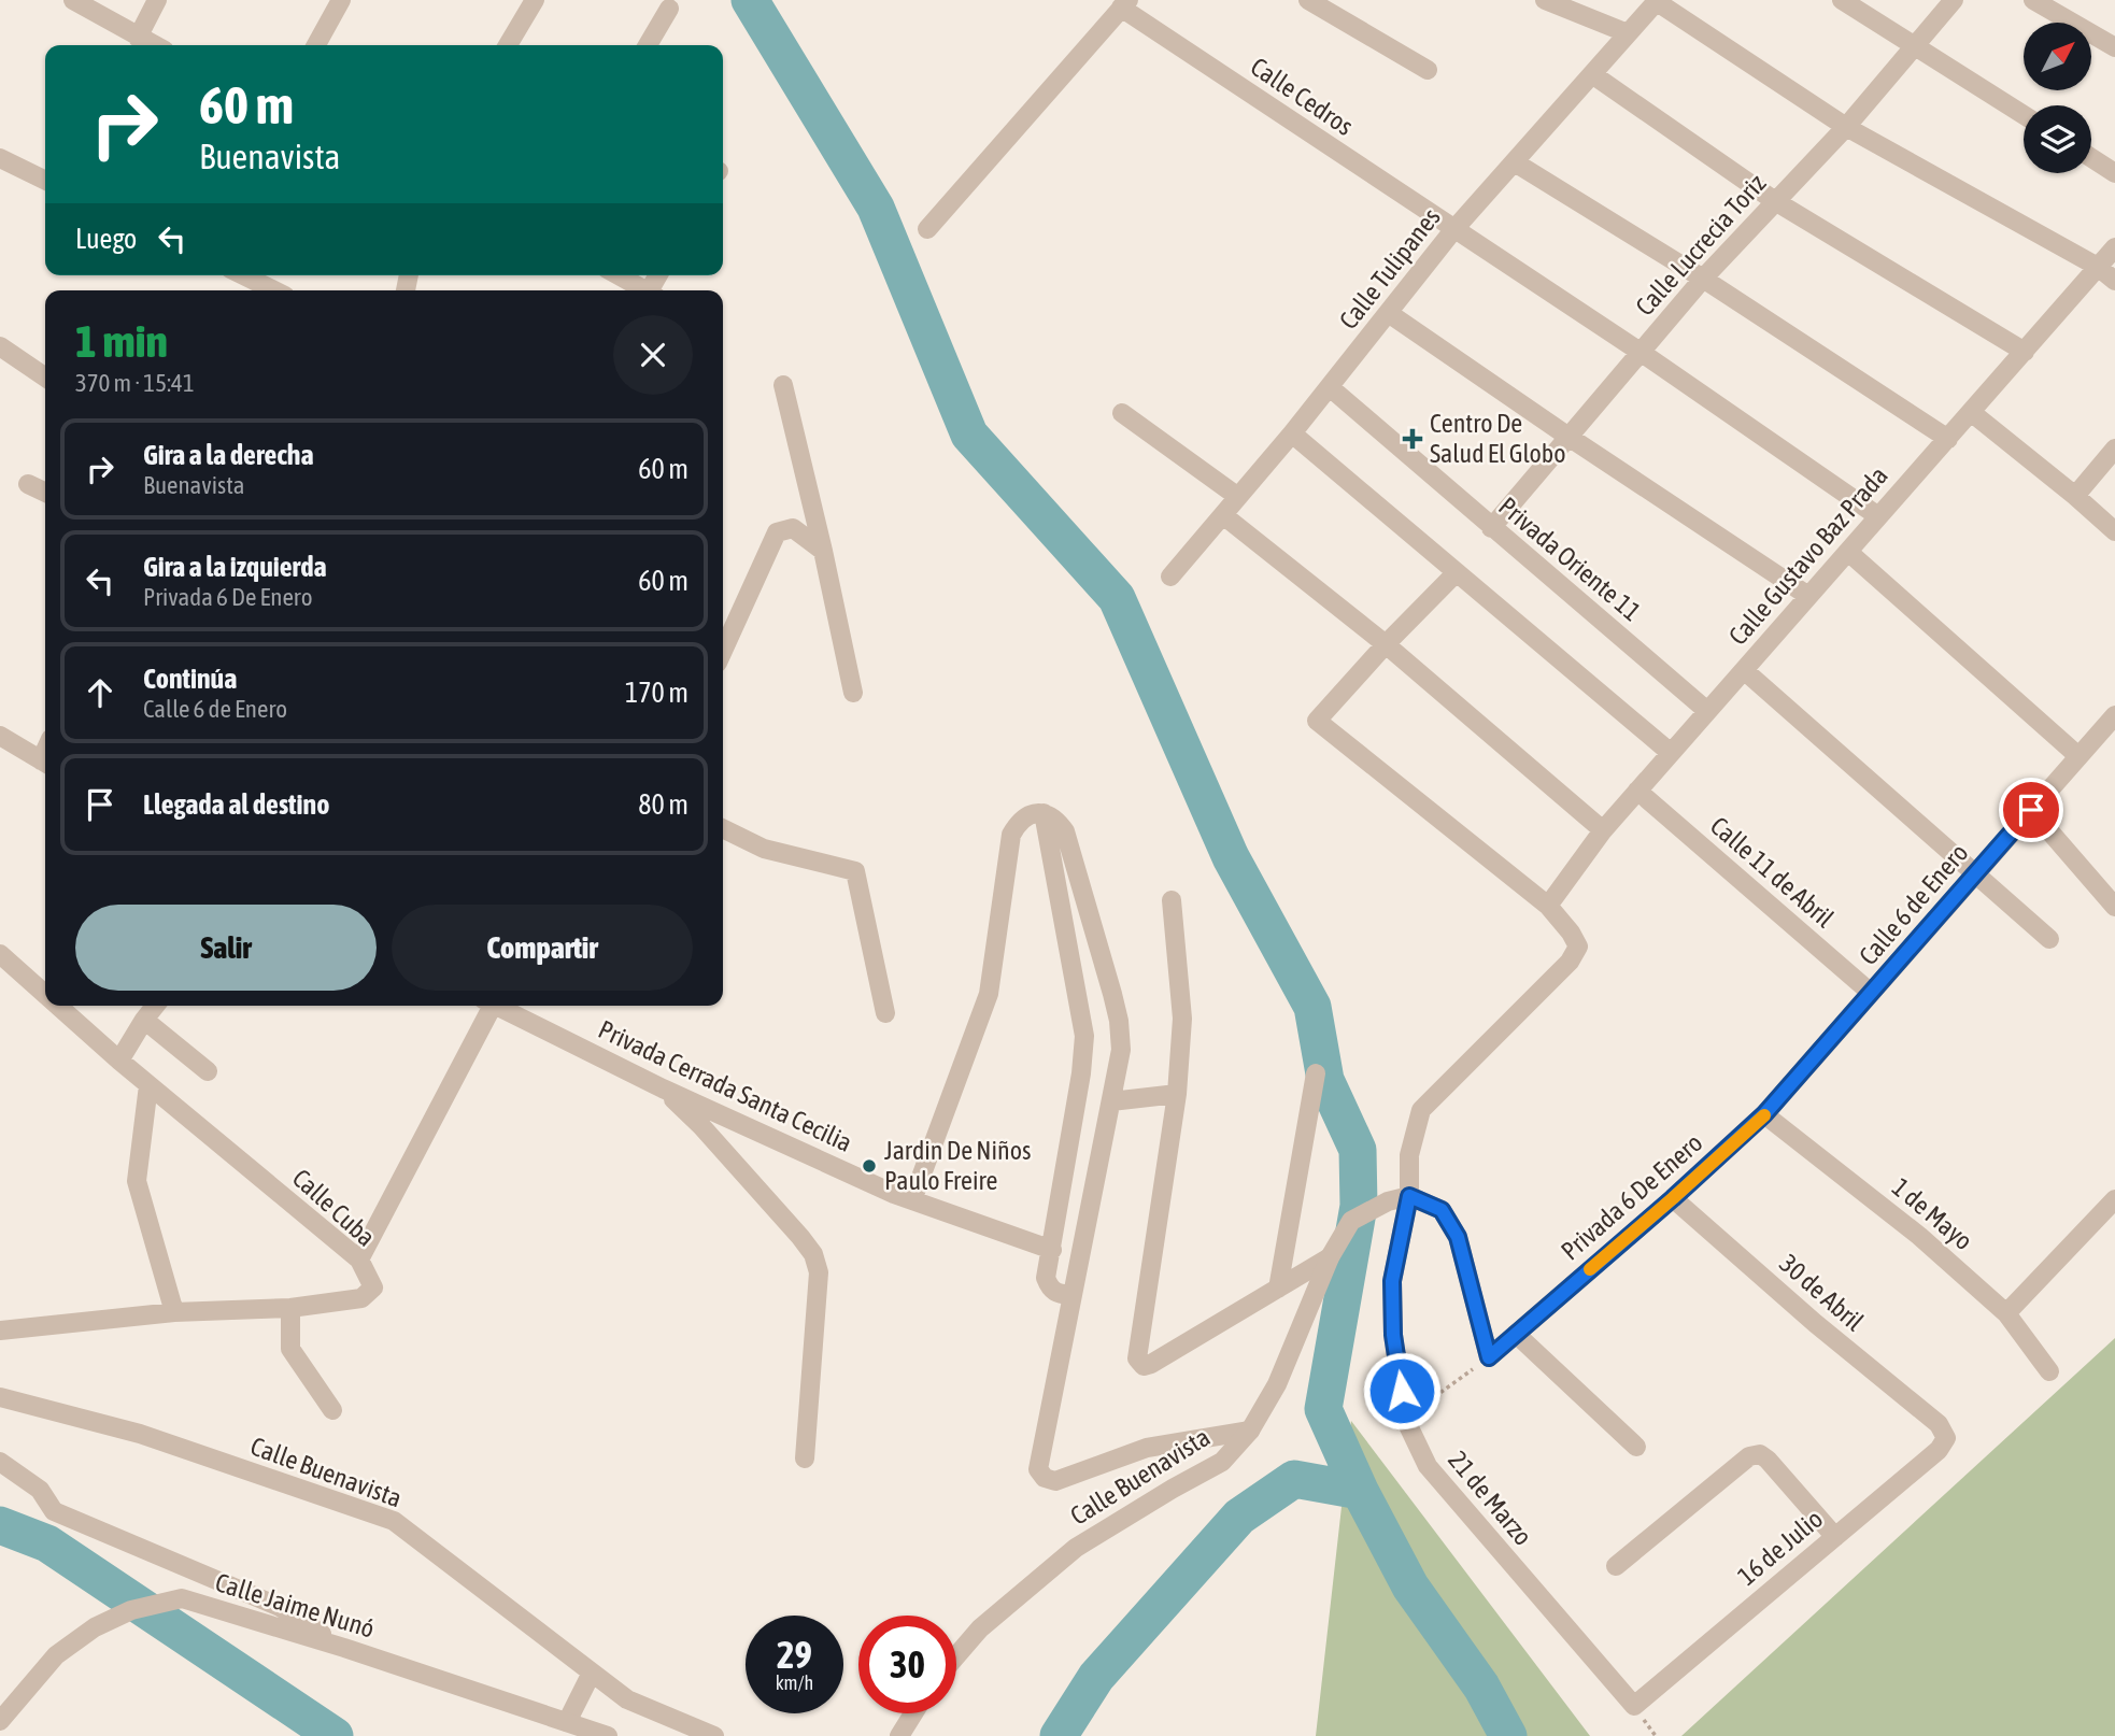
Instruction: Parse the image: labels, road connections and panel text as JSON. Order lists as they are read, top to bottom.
{
  "streets": {
    "street": [
      "Calle Cedros",
      "Calle Lucrecia Toriz",
      "Calle Tulipanes",
      "Calle Gustavo Baz Prada",
      "Privada Oriente 11",
      "Calle 11 de Abril",
      "Calle 6 de Enero",
      "Privada Cerrada Santa Cecilia",
      "Privada 6 De Enero",
      "Calle Cuba",
      "1 de Mayo",
      "30 de Abril",
      "Calle Buenavista",
      "21 de Marzo",
      "16 de Julio",
      "Calle Jaime Nunó"
    ]
  },
  "crossings": [
    ["Calle Cedros", "Calle Lucrecia Toriz"],
    ["Calle Cedros", "Calle Tulipanes"],
    ["Calle Cedros", "Calle Gustavo Baz Prada"],
    ["Calle Lucrecia Toriz", "Privada Oriente 11"],
    ["Calle Tulipanes", "Privada Oriente 11"],
    ["Calle Gustavo Baz Prada", "Privada Oriente 11"],
    ["Calle Gustavo Baz Prada", "Calle 11 de Abril"],
    ["Calle 11 de Abril", "Calle 6 de Enero"],
    ["Calle 11 de Abril", "Privada 6 De Enero"],
    ["Calle 6 de Enero", "Privada 6 De Enero"],
    ["Privada 6 De Enero", "1 de Mayo"],
    ["Privada 6 De Enero", "30 de Abril"],
    ["30 de Abril", "16 de Julio"],
    ["Calle Buenavista", "21 de Marzo"],
    ["21 de Marzo", "16 de Julio"]
  ],
  "places": {
    "health": ["Centro De Salud El Globo"],
    "other": ["Jardin De Niños Paulo Freire"]
  },
  "north": "top right",
  "page": {
    "turn": ["60 m", "Buenavista"],
    "then": "Luego",
    "heading": ["1 min", "370 m · 15:41"],
    "list": [
      {
        "name": "Gira a la derecha",
        "note": "Buenavista",
        "value": "60 m"
      },
      {
        "name": "Gira a la izquierda",
        "note": "Privada 6 De Enero",
        "value": "60 m"
      },
      {
        "name": "Continúa",
        "note": "Calle 6 de Enero",
        "value": "170 m"
      },
      {
        "name": "Llegada al destino",
        "value": "80 m"
      }
    ],
    "buttons": ["Salir", "Compartir"],
    "speed": "29 km/h",
    "limit": "30"
  }
}
